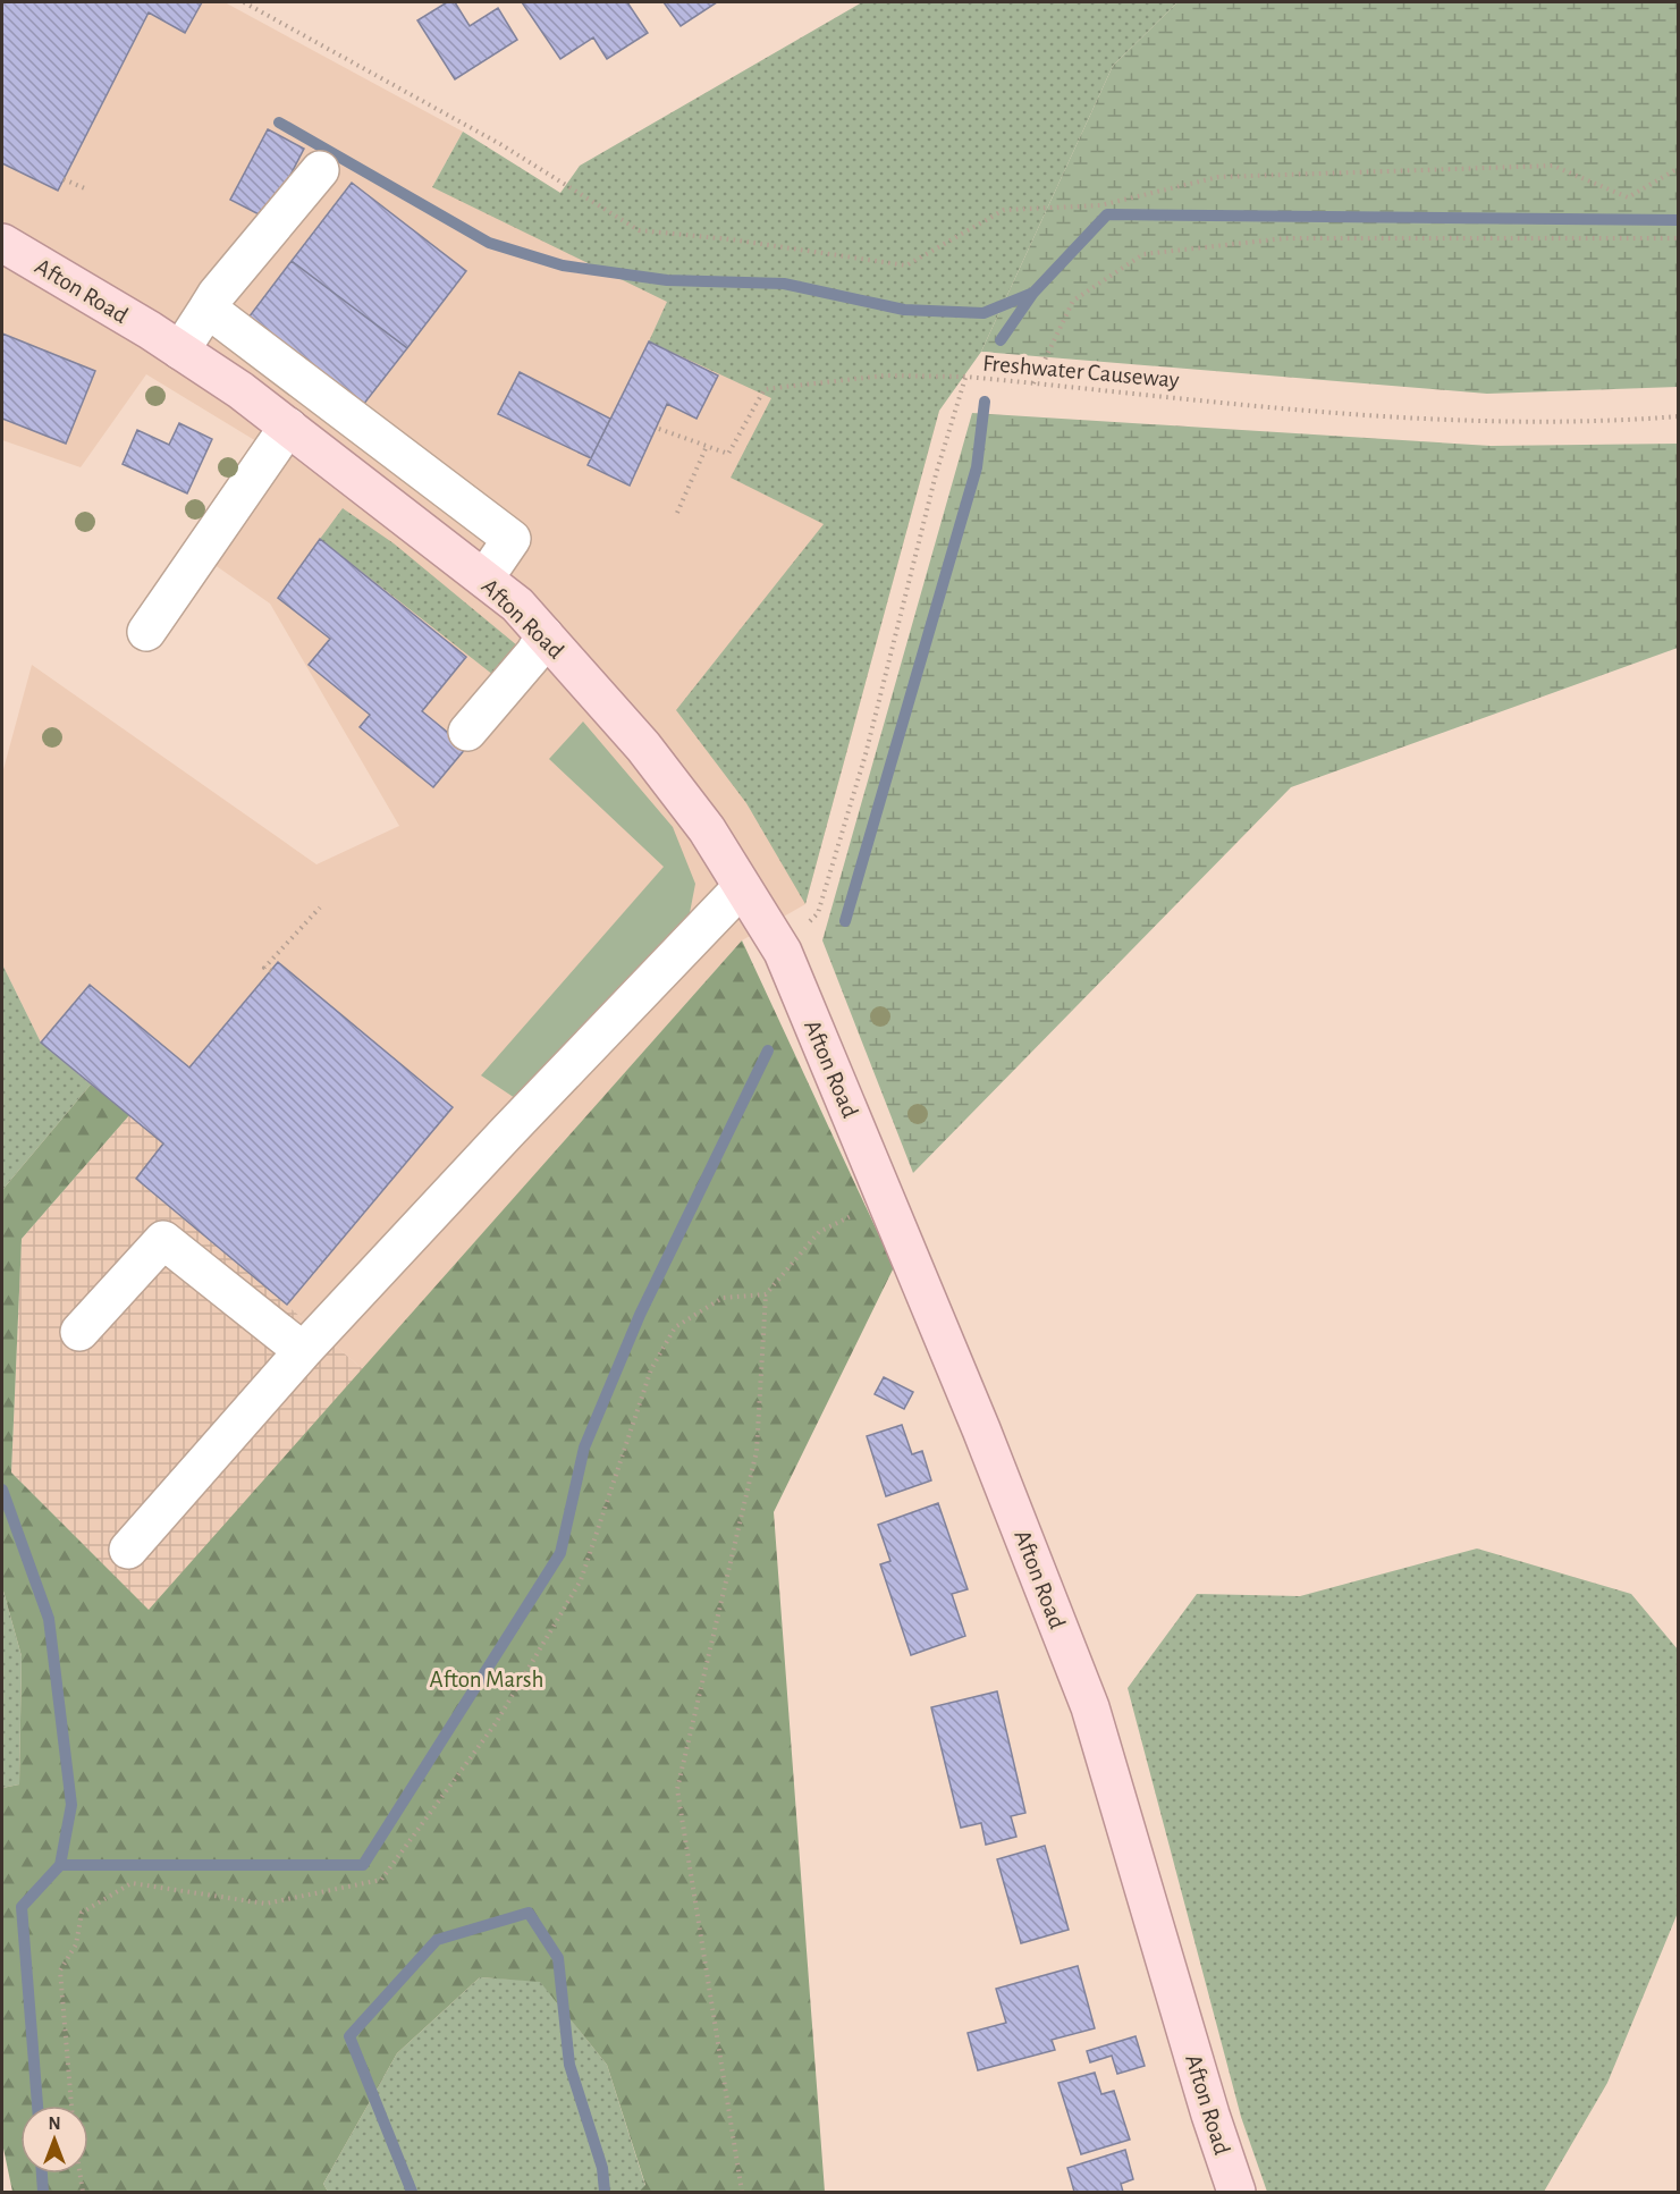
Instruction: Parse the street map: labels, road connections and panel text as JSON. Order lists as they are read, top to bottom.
{
  "streets": {
    "main road": ["Afton Road"],
    "path": ["Freshwater Causeway"]
  },
  "crossings": [
    ["Afton Road", "Freshwater Causeway"]
  ],
  "parks": ["Afton Marsh"],
  "north": "top"
}
